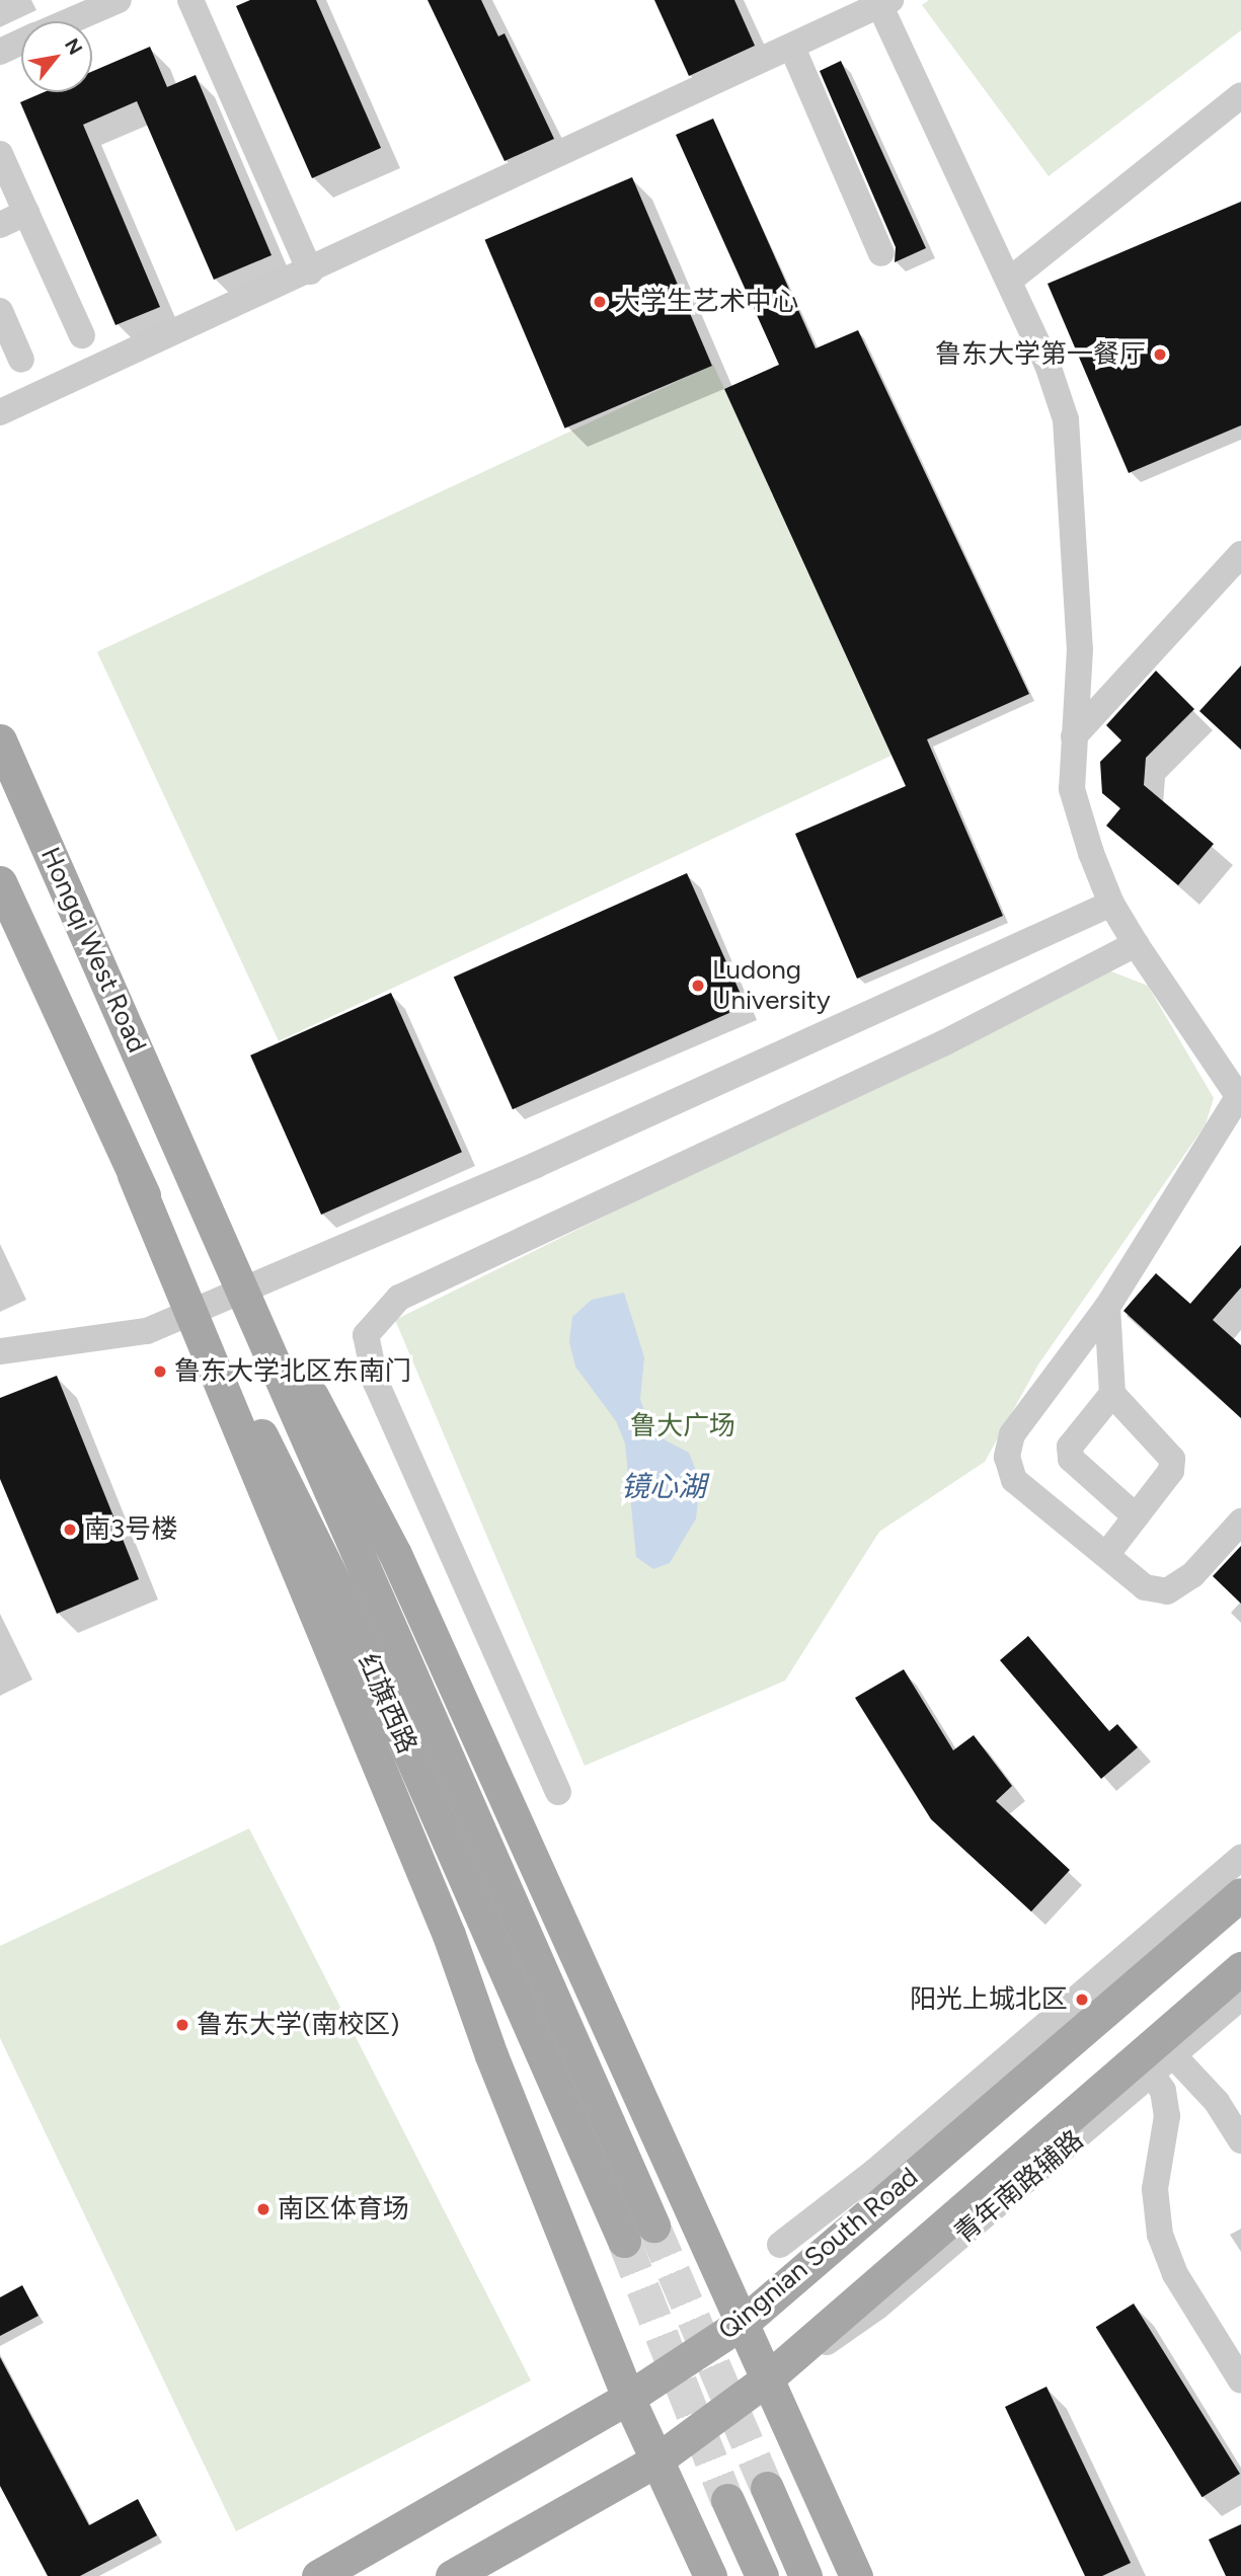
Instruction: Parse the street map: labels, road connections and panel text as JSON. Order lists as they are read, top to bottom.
{
  "streets": {
    "main road": ["Hongqi West Road", "红旗西路", "Qingnian South Road"]
  },
  "crossings": [
    ["Hongqi West Road", "红旗西路"]
  ],
  "water": ["镜心湖"],
  "parks": ["鲁大广场"],
  "places": [
    "大学生艺术中心",
    "鲁东大学第一餐厅",
    "Ludong University",
    "鲁东大学北区东南门",
    "南3号楼",
    "阳光上城北区",
    "鲁东大学(南校区)",
    "南区体育场"
  ],
  "north": "top right"
}
